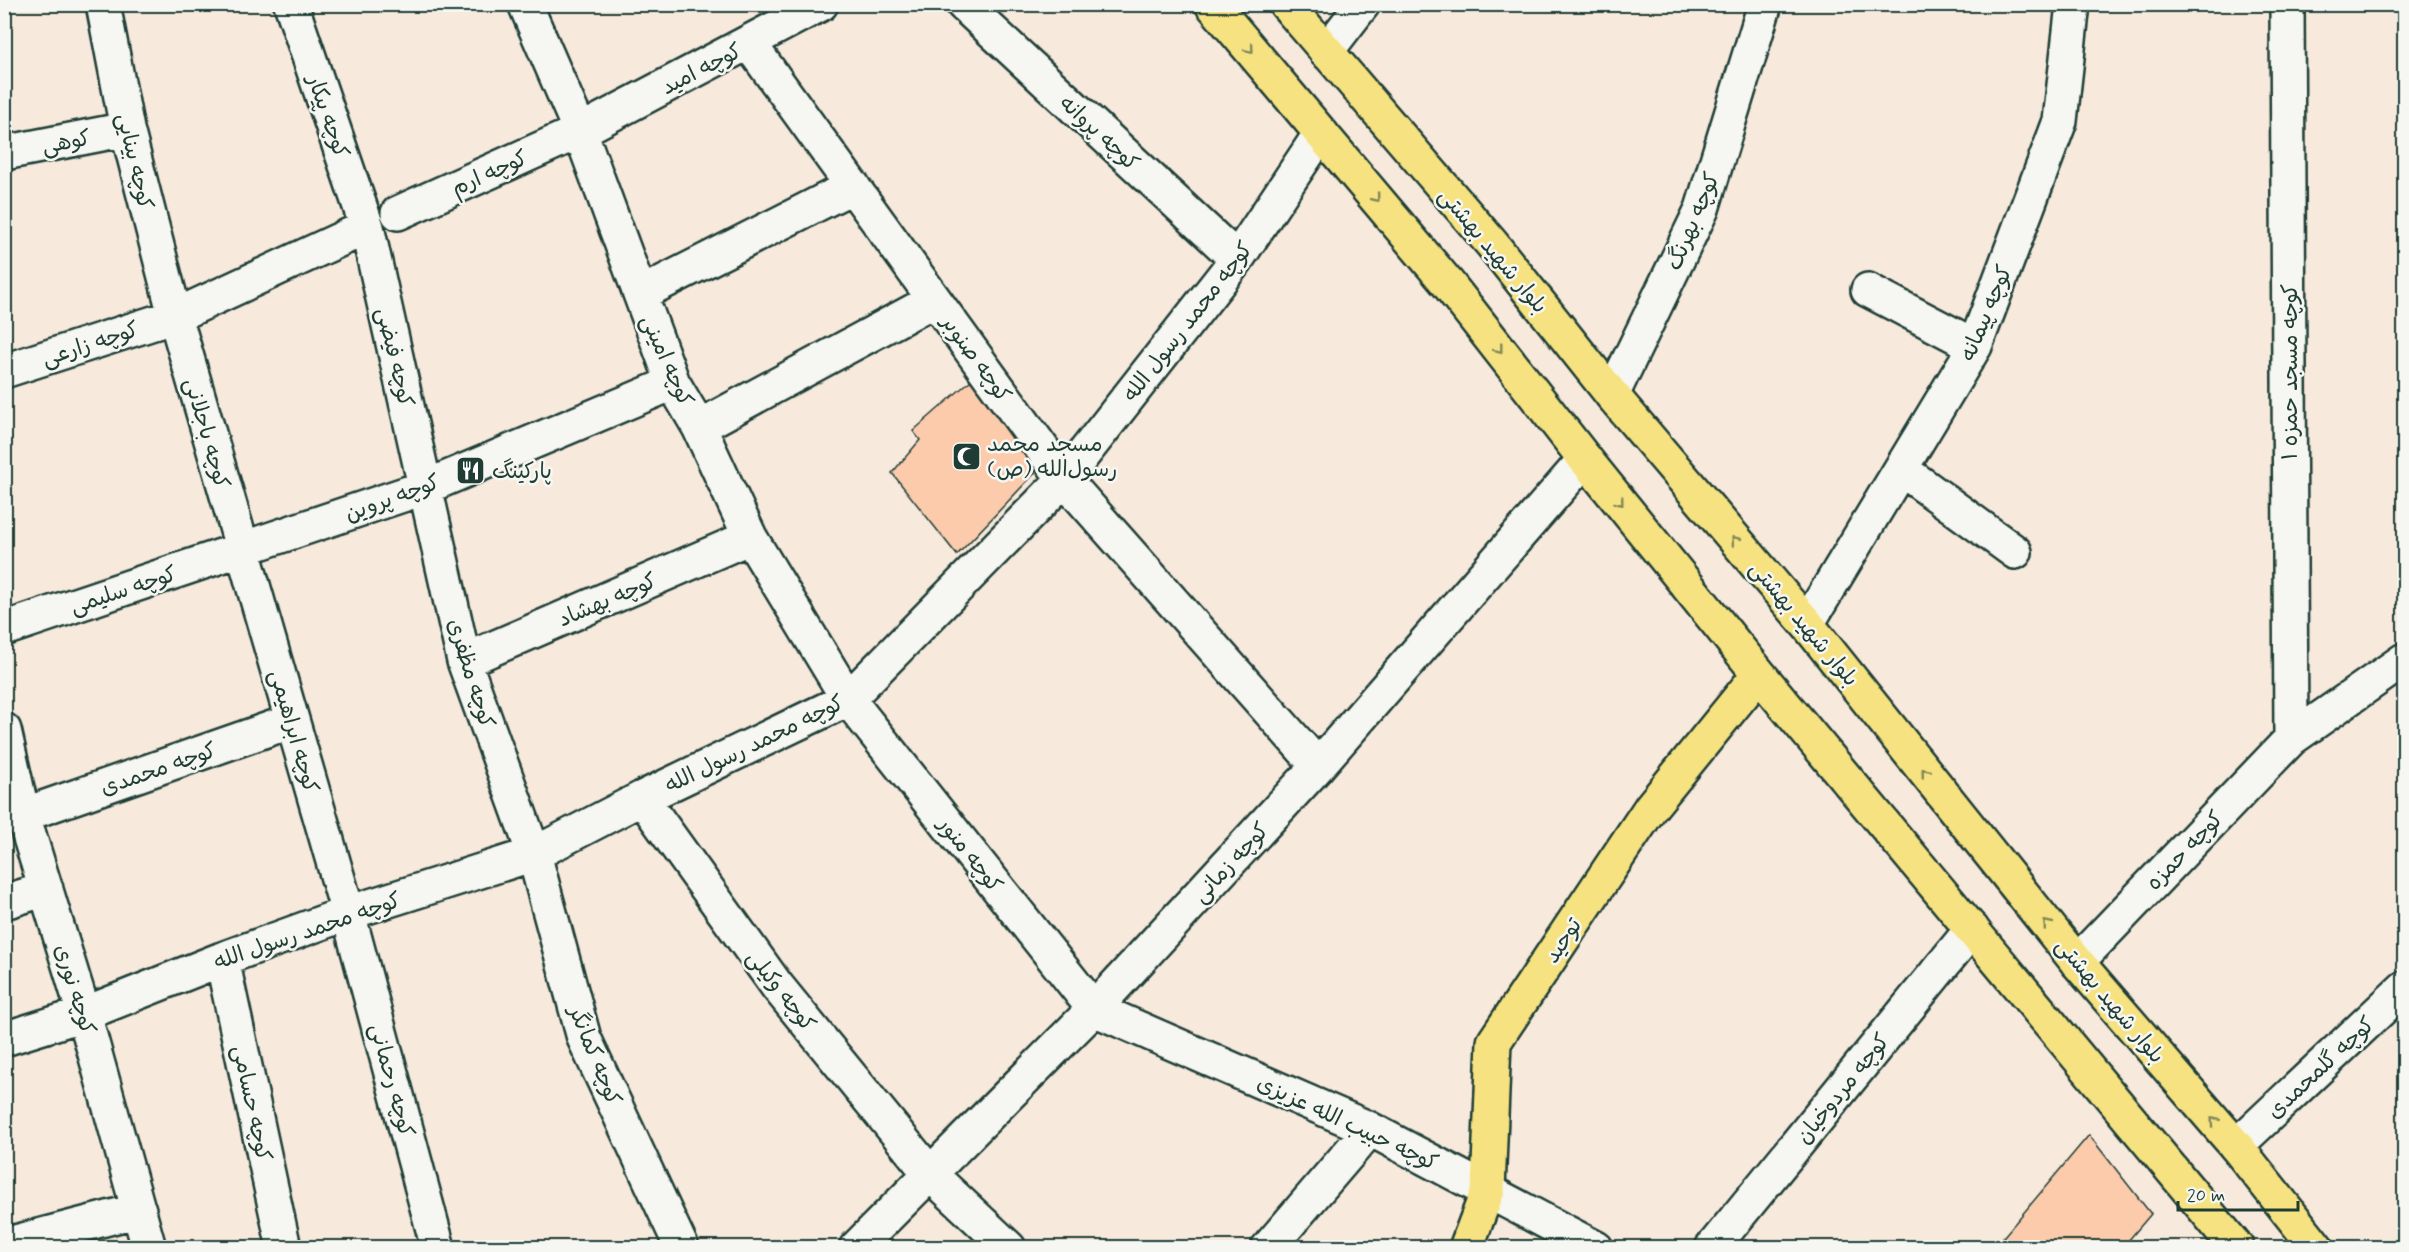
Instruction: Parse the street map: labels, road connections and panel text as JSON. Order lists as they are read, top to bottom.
{
  "streets": {
    "main road": ["بلوار شهید بهشتی", "توحید"],
    "street": [
      "کوچه امید",
      "کوچه پیکار",
      "کوچه پروانه",
      "کوهی",
      "کوچه بینایی",
      "کوچه ارم",
      "کوچه بهرنگ",
      "کوچه پیمانه",
      "کوچه محمد رسول الله",
      "کوچه زارعی",
      "کوچه فیضی",
      "کوچه صنوبر",
      "کوچه امینی",
      "کوچه مسجد حمزه ۱",
      "کوچه باجلانی",
      "کوچه پروین",
      "کوچه سلیمی",
      "کوچه بهشاد",
      "کوچه مظفری",
      "کوچه ابراهیمی",
      "کوچه محمدی",
      "کوچه حمزه",
      "کوچه منور",
      "کوچه زمانی",
      "کوچه نوری",
      "کوچه وکیلی",
      "کوچه کمانگر",
      "کوچه گلمحمدی",
      "کوچه رحمانی",
      "کوچه مردوخیان",
      "کوچه حسامی",
      "کوچه حبیب الله عزیزی"
    ]
  },
  "crossings": [
    ["کوچه امید", "کوچه ارم"],
    ["کوچه امید", "کوچه صنوبر"],
    ["کوچه امید", "کوچه امینی"],
    ["کوچه پیکار", "کوچه زارعی"],
    ["کوچه پیکار", "کوچه فیضی"],
    ["کوچه پروانه", "کوچه محمد رسول الله"],
    ["کوهی", "کوچه بینایی"],
    ["کوچه بینایی", "کوچه زارعی"],
    ["کوچه بینایی", "کوچه باجلانی"],
    ["کوچه ارم", "کوچه امینی"],
    ["کوچه بهرنگ", "بلوار شهید بهشتی"],
    ["بلوار شهید بهشتی", "کوچه پیمانه"],
    ["بلوار شهید بهشتی", "کوچه حمزه"],
    ["بلوار شهید بهشتی", "کوچه گلمحمدی"],
    ["کوچه محمد رسول الله", "کوچه صنوبر"],
    ["کوچه محمد رسول الله", "کوچه امینی"],
    ["کوچه محمد رسول الله", "کوچه مظفری"],
    ["کوچه محمد رسول الله", "کوچه ابراهیمی"],
    ["کوچه محمد رسول الله", "کوچه منور"],
    ["کوچه محمد رسول الله", "کوچه نوری"],
    ["کوچه محمد رسول الله", "کوچه وکیلی"],
    ["کوچه محمد رسول الله", "کوچه کمانگر"],
    ["کوچه محمد رسول الله", "کوچه رحمانی"],
    ["کوچه محمد رسول الله", "کوچه حسامی"],
    ["کوچه زارعی", "کوچه فیضی"],
    ["کوچه زارعی", "کوچه باجلانی"],
    ["کوچه فیضی", "کوچه پروین"],
    ["کوچه فیضی", "کوچه مظفری"],
    ["کوچه صنوبر", "کوچه زمانی"],
    ["کوچه امینی", "کوچه پروین"],
    ["کوچه امینی", "کوچه بهشاد"],
    ["کوچه امینی", "کوچه منور"],
    ["کوچه مسجد حمزه ۱", "کوچه حمزه"],
    ["کوچه باجلانی", "کوچه پروین"],
    ["کوچه باجلانی", "کوچه سلیمی"],
    ["کوچه باجلانی", "کوچه ابراهیمی"],
    ["کوچه پروین", "کوچه سلیمی"],
    ["کوچه پروین", "کوچه مظفری"],
    ["کوچه پروین", "کوچه ابراهیمی"],
    ["کوچه سلیمی", "کوچه ابراهیمی"],
    ["کوچه بهشاد", "کوچه مظفری"],
    ["کوچه مظفری", "کوچه کمانگر"],
    ["کوچه ابراهیمی", "کوچه محمدی"],
    ["کوچه ابراهیمی", "کوچه رحمانی"],
    ["کوچه محمدی", "کوچه نوری"],
    ["کوچه منور", "کوچه زمانی"],
    ["کوچه منور", "کوچه حبیب الله عزیزی"],
    ["کوچه زمانی", "کوچه وکیلی"],
    ["کوچه زمانی", "کوچه حبیب الله عزیزی"],
    ["توحید", "کوچه حبیب الله عزیزی"]
  ],
  "places": {
    "mosque": ["مسجد محمد رسول‌الله (ص)"],
    "restaurant": ["پارکینگ"]
  },
  "scale_bar": "20 m"
}
